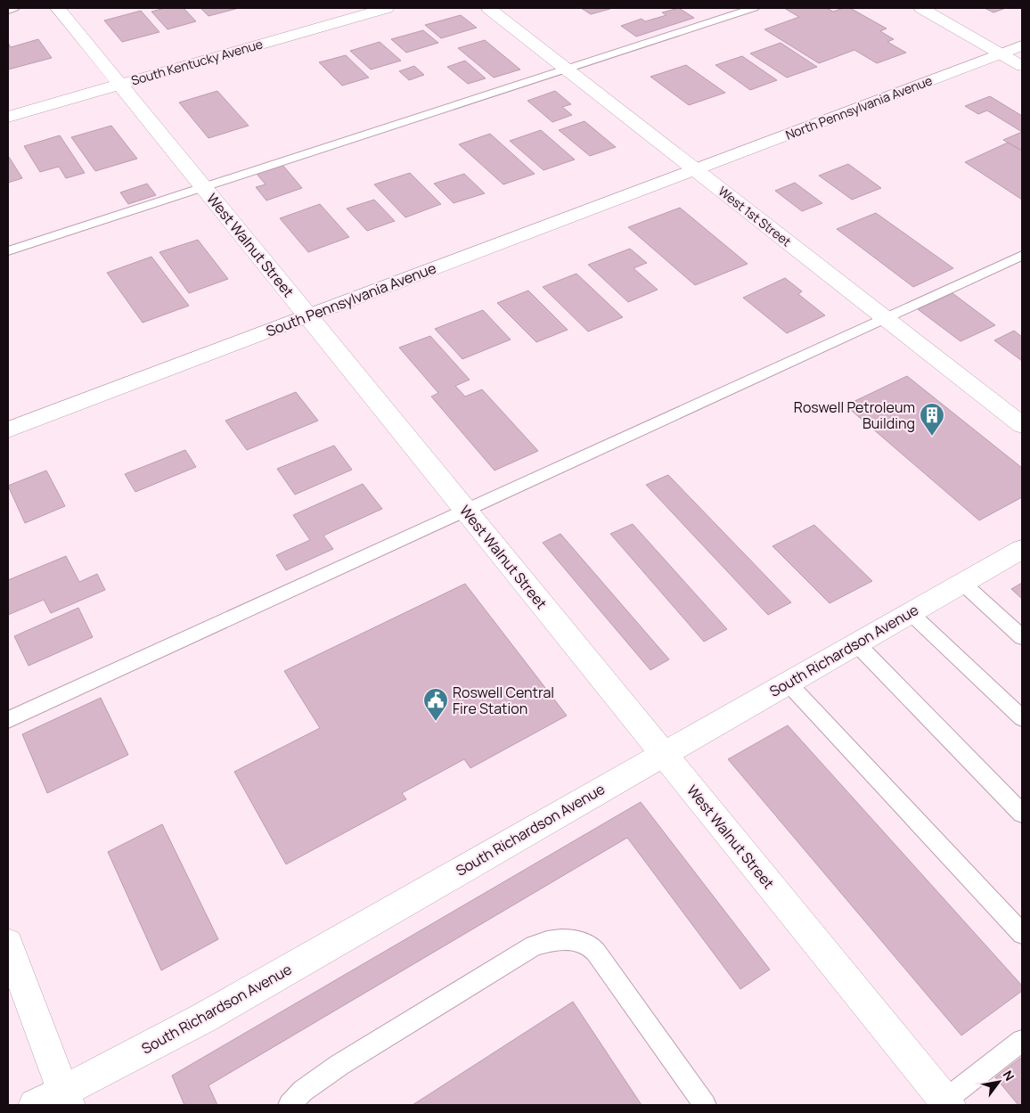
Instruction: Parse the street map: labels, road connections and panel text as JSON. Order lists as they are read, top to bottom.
{
  "streets": {
    "street": [
      "South Kentucky Avenue",
      "North Pennsylvania Avenue",
      "West 1st Street",
      "West Walnut Street",
      "South Pennsylvania Avenue",
      "South Richardson Avenue"
    ]
  },
  "crossings": [
    ["South Kentucky Avenue", "West Walnut Street"],
    ["North Pennsylvania Avenue", "West 1st Street"],
    ["North Pennsylvania Avenue", "South Pennsylvania Avenue"],
    ["West 1st Street", "South Pennsylvania Avenue"],
    ["West Walnut Street", "South Pennsylvania Avenue"],
    ["West Walnut Street", "South Richardson Avenue"]
  ],
  "places": {
    "building": ["Roswell Petroleum Building"],
    "public building": ["Roswell Central Fire Station"]
  },
  "north": "top right"
}
